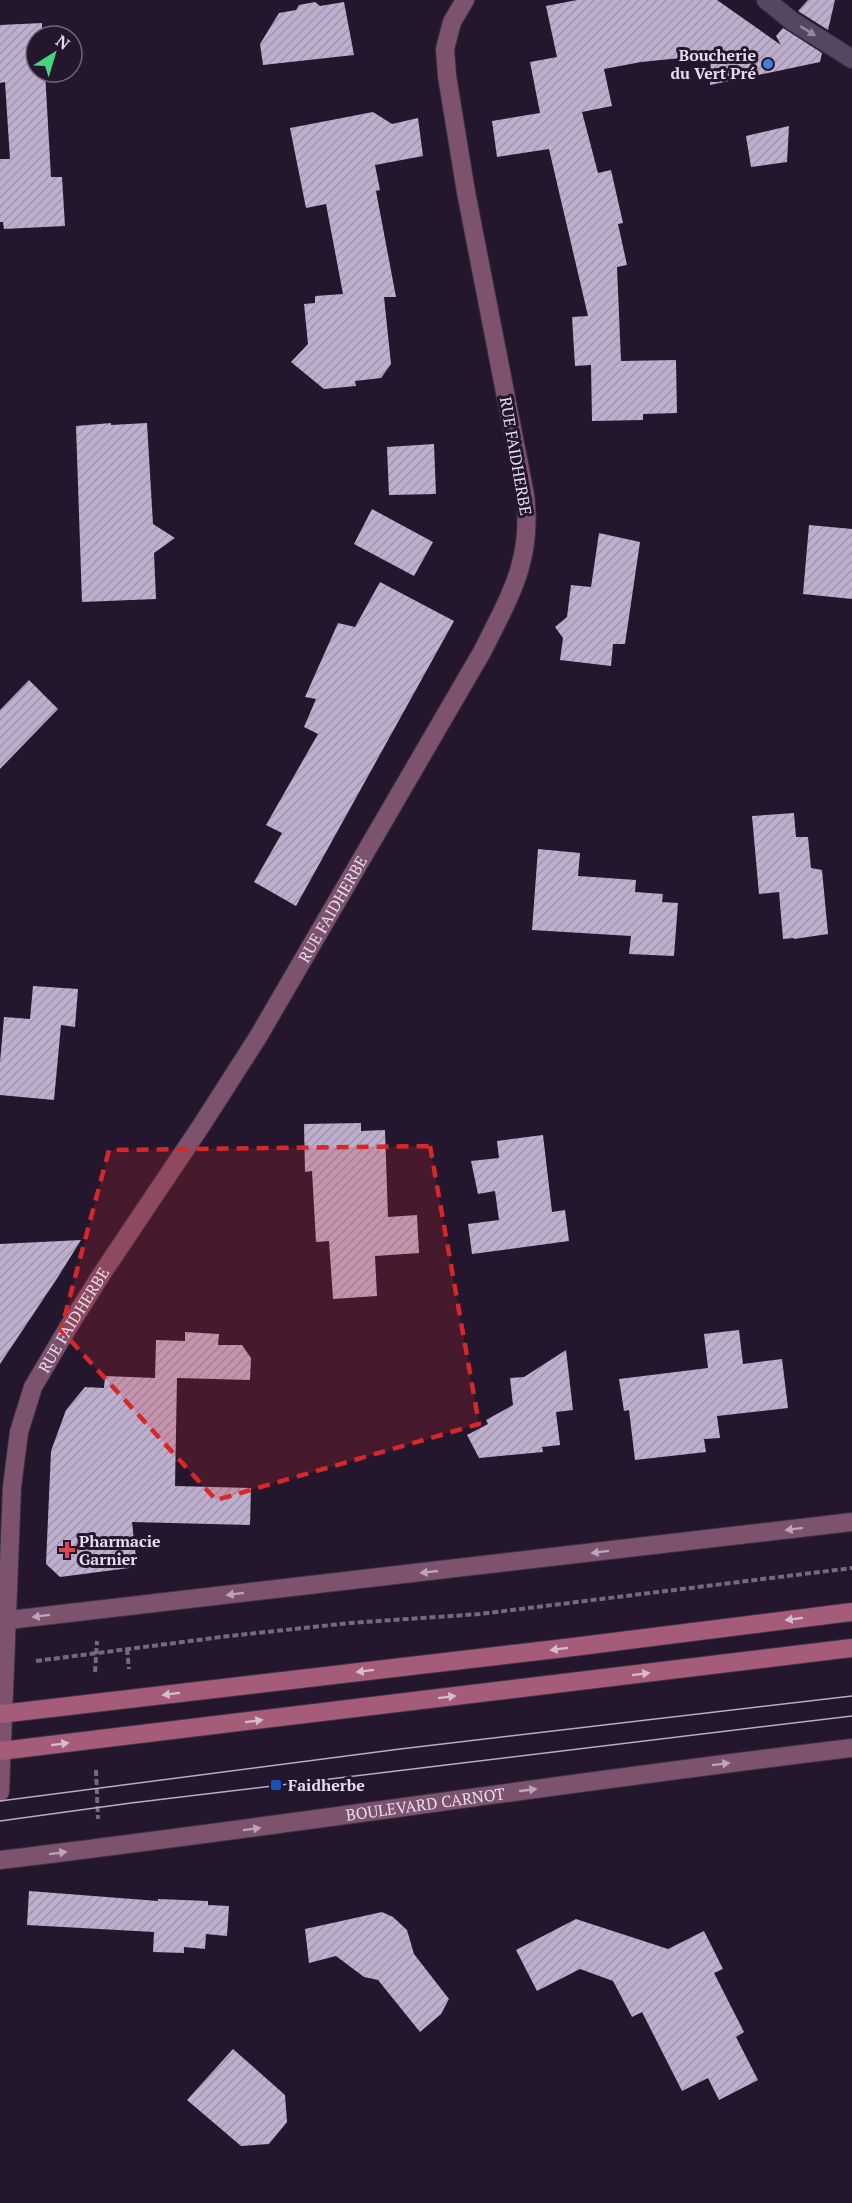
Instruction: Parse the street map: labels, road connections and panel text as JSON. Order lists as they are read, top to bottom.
{
  "streets": {
    "street": ["RUE FAIDHERBE", "BOULEVARD CARNOT"]
  },
  "one_way": ["BOULEVARD CARNOT"],
  "places": {
    "other": ["Boucherie du Vert Pré"],
    "health": ["Pharmacie Garnier"],
    "transit": ["Faidherbe"]
  },
  "north": "top right"
}
